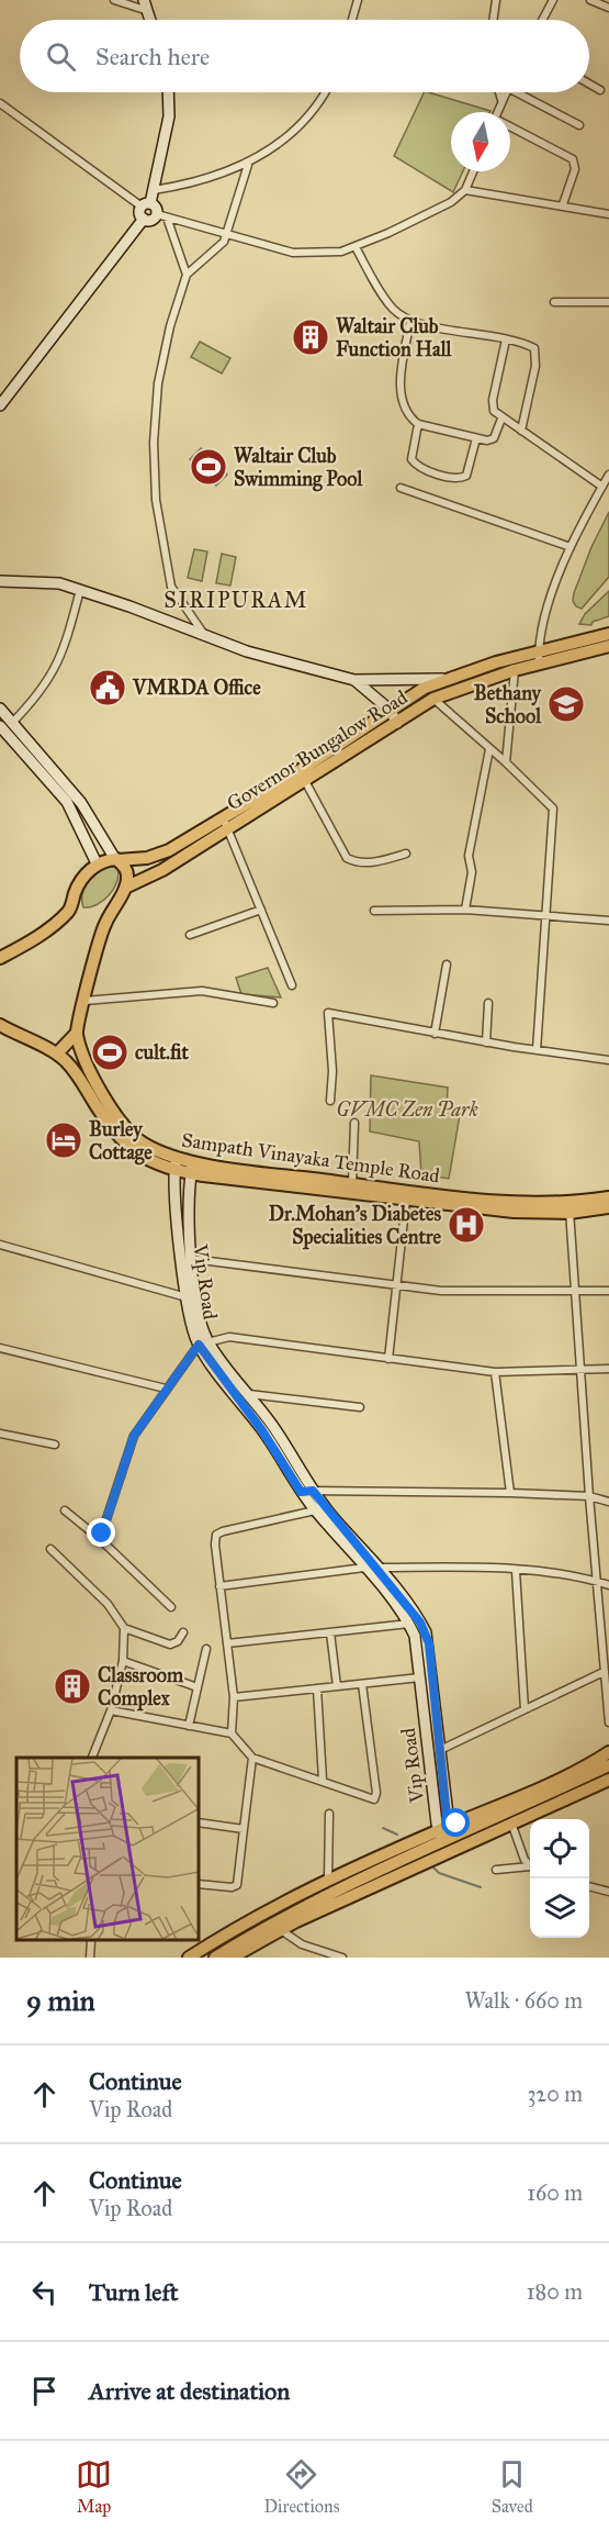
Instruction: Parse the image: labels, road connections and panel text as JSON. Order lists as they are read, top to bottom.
{
  "streets": {
    "main road": ["Governor Bungalow Road", "Sampath Vinayaka Temple Road", "Vip Road"]
  },
  "crossings": [
    ["Sampath Vinayaka Temple Road", "Vip Road"]
  ],
  "districts": ["SIRIPURAM"],
  "parks": ["GVMC Zen Park"],
  "places": {
    "building": ["Waltair Club Function Hall", "Classroom Complex"],
    "sports": ["Waltair Club Swimming Pool", "cult.fit"],
    "public building": ["VMRDA Office"],
    "school or university": ["Bethany School"],
    "hotel": ["Burley Cottage"],
    "hospital": ["Dr.Mohan's Diabetes Specialities Centre"]
  },
  "north": "bottom",
  "page": {
    "search": "Search here",
    "heading": ["9 min", "Walk · 660 m"],
    "list": [
      ["Continue", "Vip Road", "320 m"],
      ["Continue", "Vip Road", "160 m"],
      ["Turn left", "180 m"],
      "Arrive at destination"
    ],
    "nav": ["Map", "Directions", "Saved"]
  }
}
